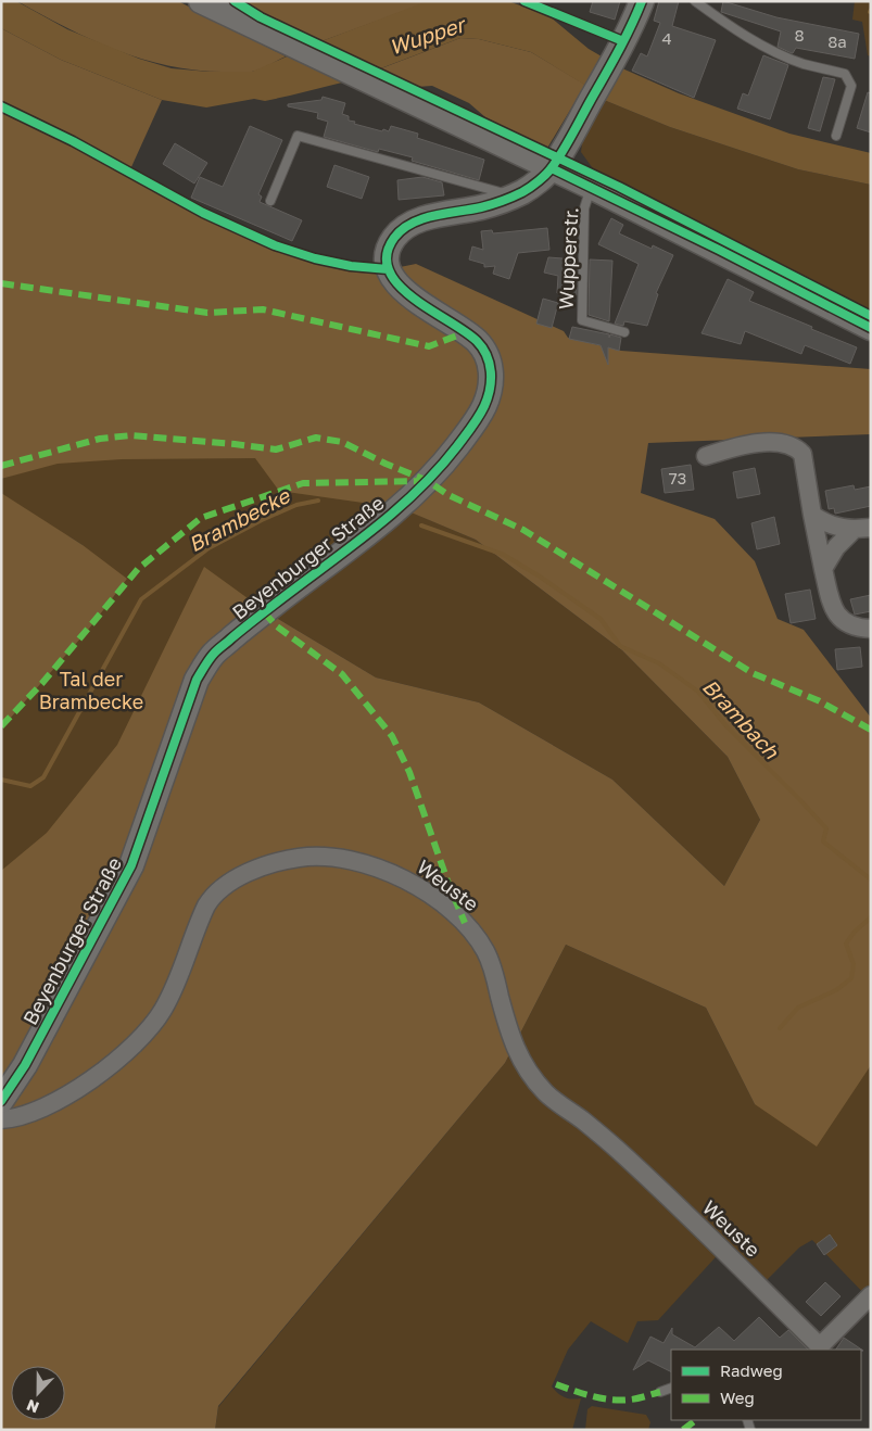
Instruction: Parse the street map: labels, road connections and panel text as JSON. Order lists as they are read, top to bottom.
{
  "streets": {
    "main road": ["Beyenburger Straße"],
    "street": ["Weuste"],
    "lane": ["Wupperstr."]
  },
  "water": ["Wupper", "Brambecke", "Brambach"],
  "parks": ["Tal der Brambecke"],
  "house_numbers": [
    "8",
    "4",
    "8a",
    "73"
  ],
  "legend": ["Radweg", "Weg"],
  "north": "bottom"
}
